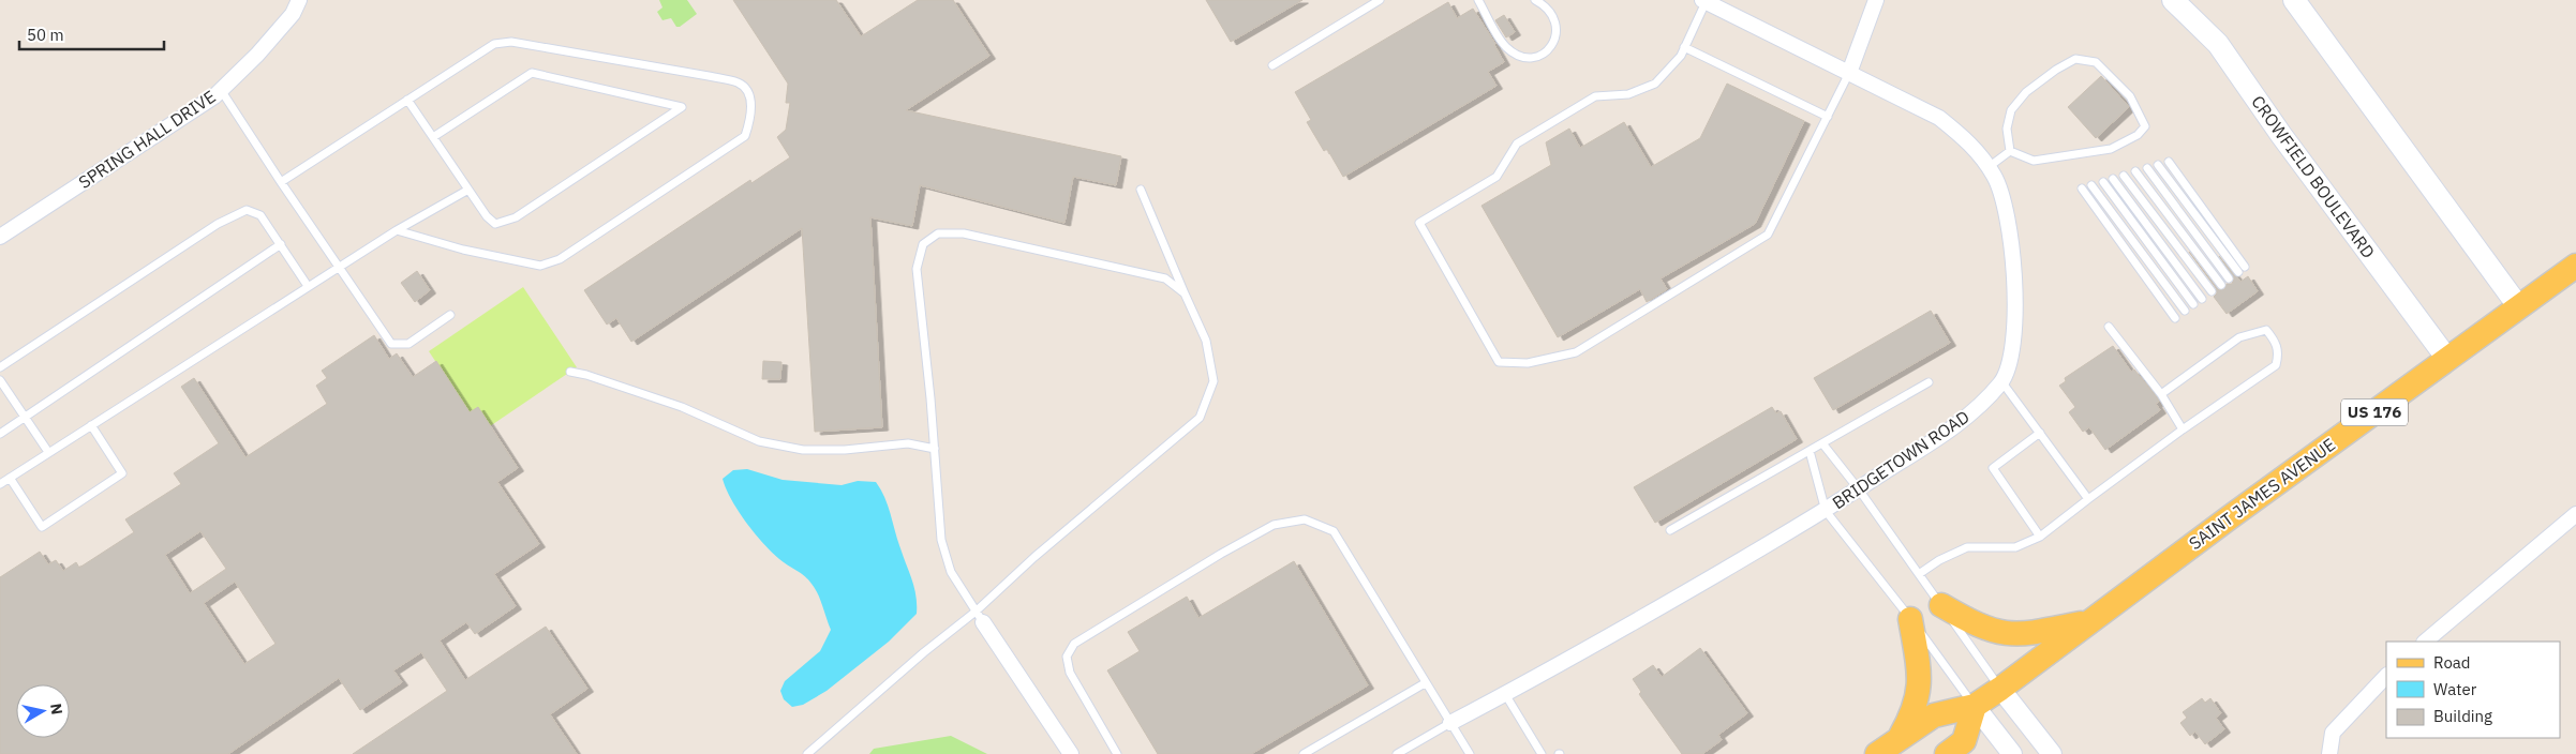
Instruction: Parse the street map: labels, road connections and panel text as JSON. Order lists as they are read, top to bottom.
{
  "streets": {
    "main road": ["CROWFIELD BOULEVARD", "US 176", "SAINT JAMES AVENUE"],
    "street": ["SPRING HALL DRIVE", "BRIDGETOWN ROAD"]
  },
  "crossings": [
    ["CROWFIELD BOULEVARD", "SAINT JAMES AVENUE"]
  ],
  "legend": ["Road", "Water", "Building"],
  "scale_bar": "50 m",
  "north": "right"
}
